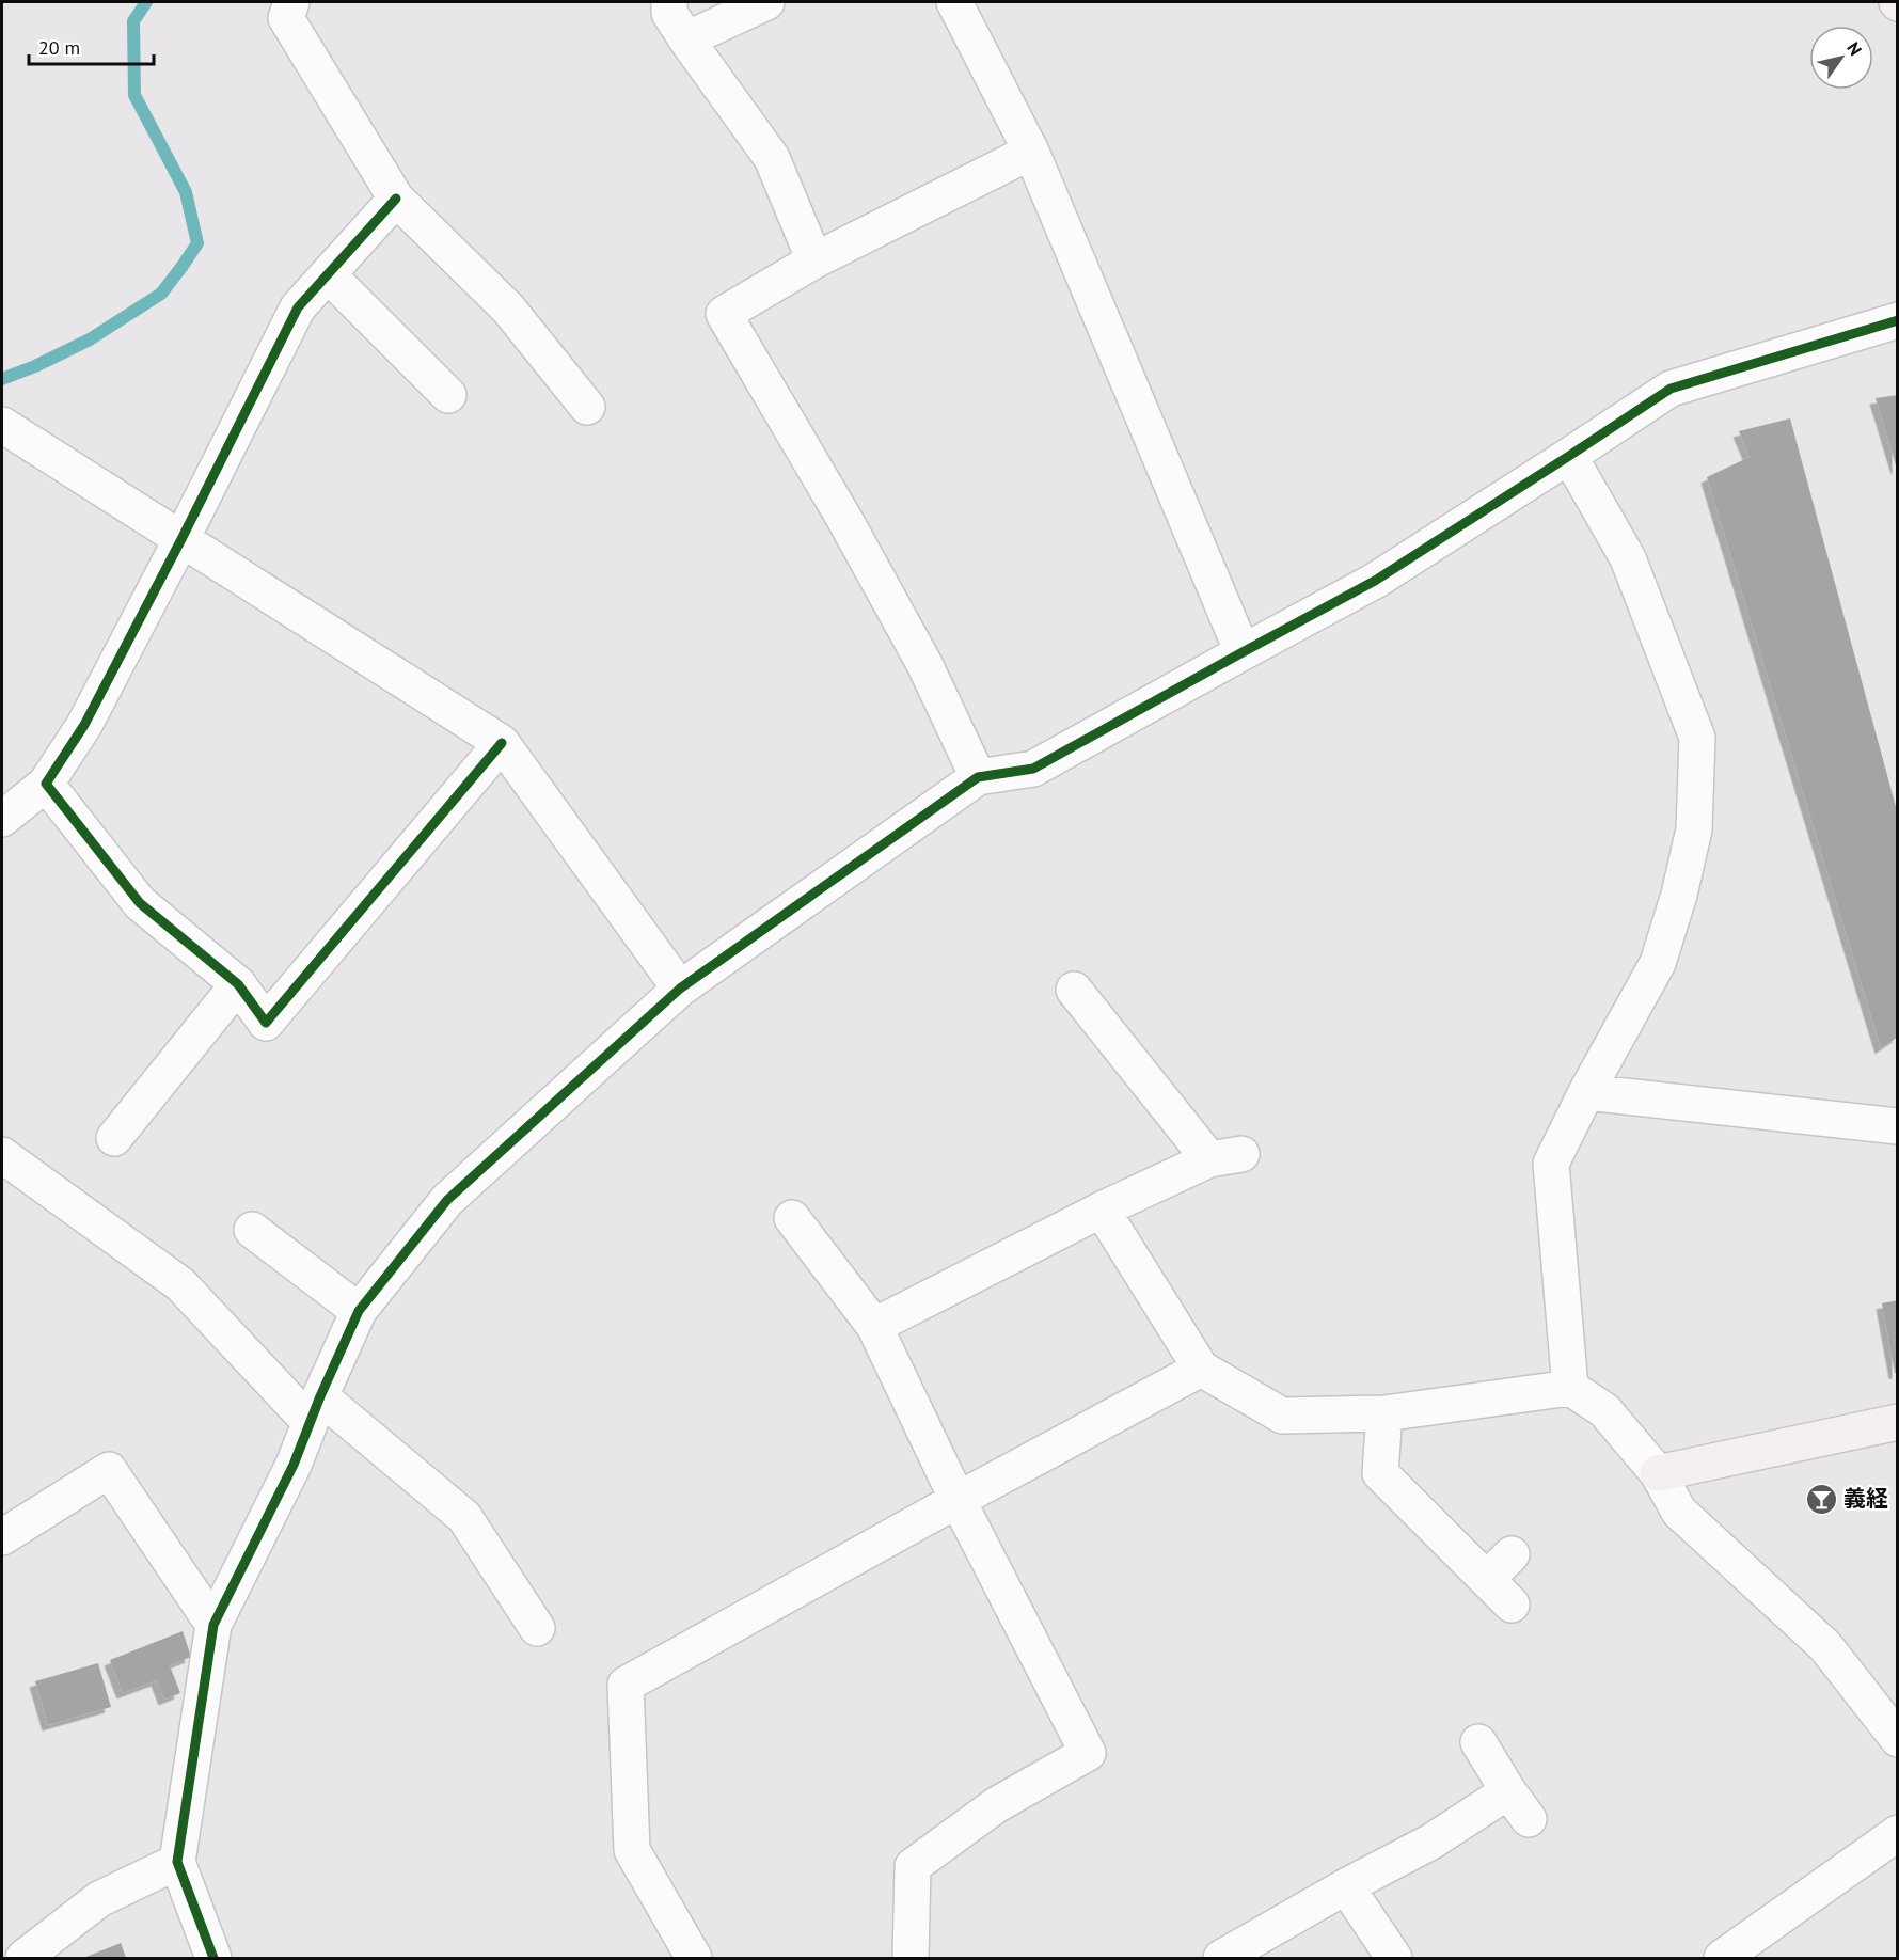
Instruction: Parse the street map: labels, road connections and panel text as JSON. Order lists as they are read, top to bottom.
{
  "places": {
    "bar": ["義経"]
  },
  "scale_bar": "20 m",
  "north": "top right"
}
